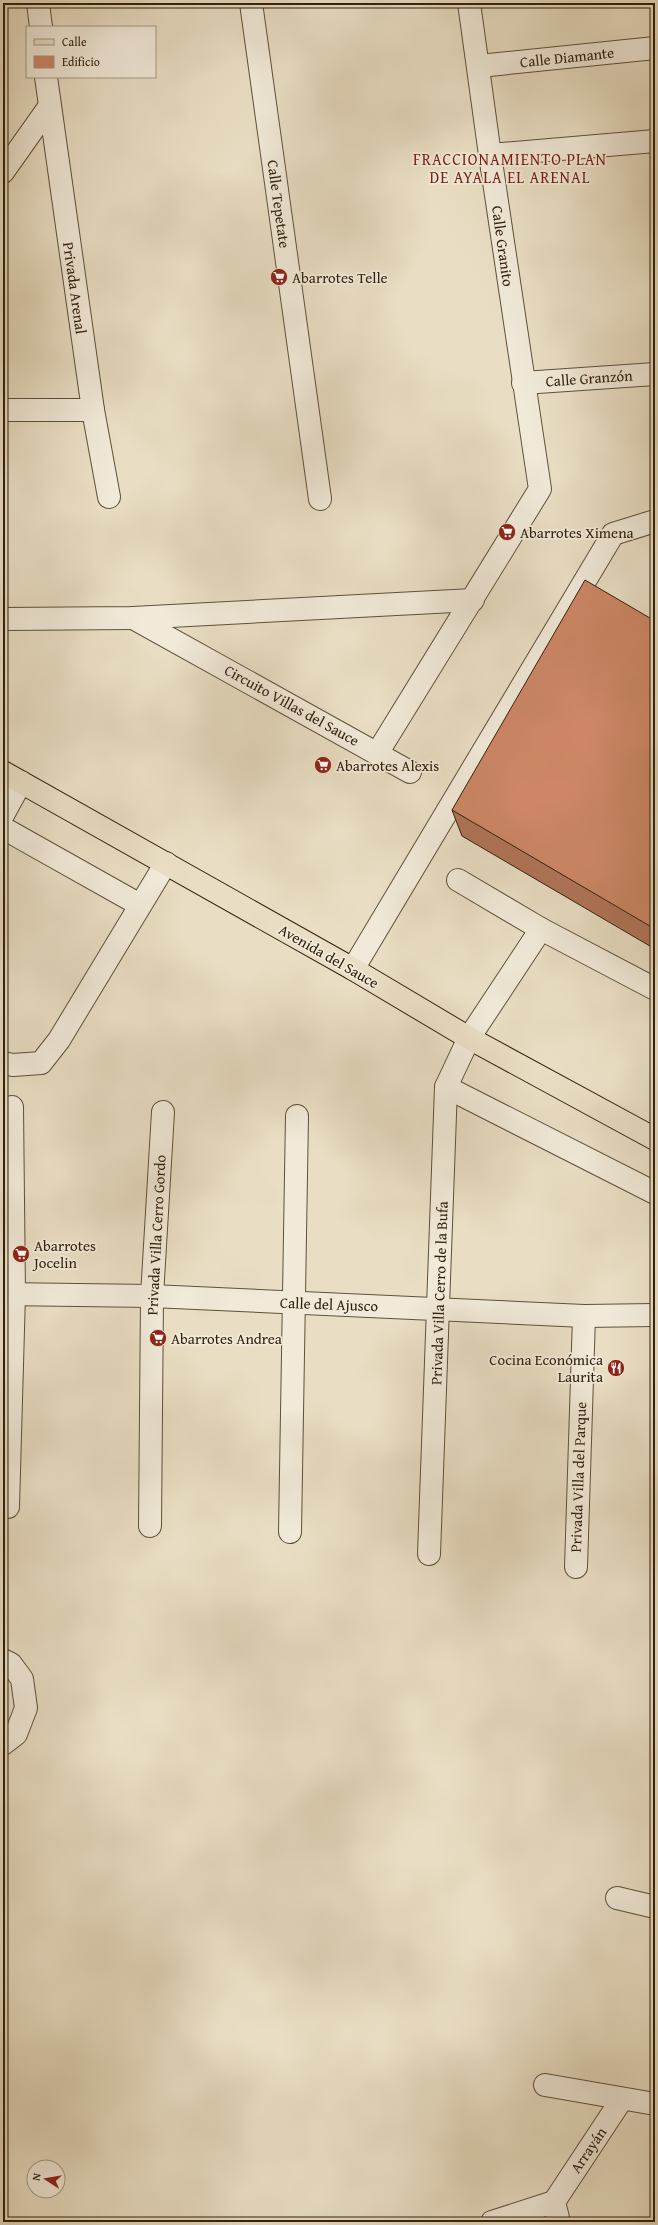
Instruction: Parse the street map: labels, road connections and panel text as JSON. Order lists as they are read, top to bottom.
{
  "streets": {
    "main road": ["Avenida del Sauce"],
    "street": [
      "Calle Diamante",
      "Calle Tepetate",
      "Calle Granito",
      "Privada Arenal",
      "Calle Granzón",
      "Circuito Villas del Sauce",
      "Privada Villa Cerro Gordo",
      "Privada Villa Cerro de la Bufa",
      "Calle del Ajusco",
      "Privada Villa del Parque",
      "Arrayán"
    ]
  },
  "crossings": [
    ["Calle Diamante", "Calle Granito"],
    ["Calle Granito", "Calle Granzón"],
    ["Calle Granito", "Circuito Villas del Sauce"],
    ["Avenida del Sauce", "Privada Villa Cerro de la Bufa"],
    ["Privada Villa Cerro Gordo", "Calle del Ajusco"],
    ["Privada Villa Cerro de la Bufa", "Calle del Ajusco"],
    ["Calle del Ajusco", "Privada Villa del Parque"]
  ],
  "districts": ["FRACCIONAMIENTO PLAN DE AYALA EL ARENAL"],
  "places": {
    "supermarket": [
      "Abarrotes Telle",
      "Abarrotes Ximena",
      "Abarrotes Alexis",
      "Abarrotes Jocelin",
      "Abarrotes Andrea"
    ],
    "restaurant": ["Cocina Económica Laurita"]
  },
  "legend": ["Calle", "Edificio"],
  "north": "left"
}
